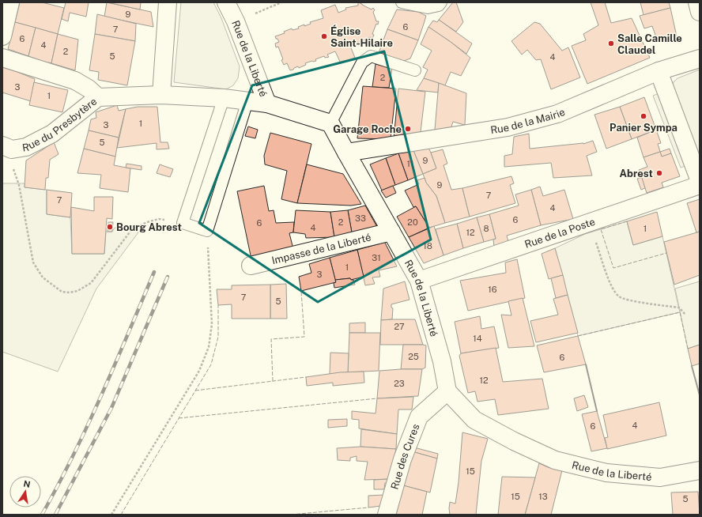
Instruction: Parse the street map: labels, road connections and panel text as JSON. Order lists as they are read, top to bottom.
{
  "streets": {
    "street": [
      "Rue de la Liberté",
      "Rue de la Mairie",
      "Rue du Presbytère",
      "Rue de la Poste",
      "Impasse de la Liberté",
      "Rue des Cures"
    ]
  },
  "crossings": [
    ["Rue de la Liberté", "Rue de la Mairie"],
    ["Rue de la Liberté", "Rue du Presbytère"],
    ["Rue de la Liberté", "Rue de la Poste"],
    ["Rue de la Liberté", "Impasse de la Liberté"],
    ["Rue de la Liberté", "Rue des Cures"]
  ],
  "places": [
    "Église Saint-Hilaire",
    "Salle Camille Claudel",
    "Panier Sympa",
    "Garage Roche",
    "Abrest",
    "Bourg Abrest"
  ],
  "house_numbers": [
    "9",
    "6",
    "7",
    "6",
    "4",
    "2",
    "5",
    "4",
    "2",
    "3",
    "1",
    "1",
    "3",
    "5",
    "9",
    "11",
    "9",
    "7",
    "7",
    "4",
    "33",
    "6",
    "2",
    "20",
    "6",
    "4",
    "8",
    "1",
    "12",
    "18",
    "31",
    "1",
    "3",
    "16",
    "7",
    "5",
    "27",
    "14",
    "25",
    "6",
    "12",
    "23",
    "4",
    "6",
    "15",
    "15",
    "13",
    "5"
  ],
  "north": "top"
}
